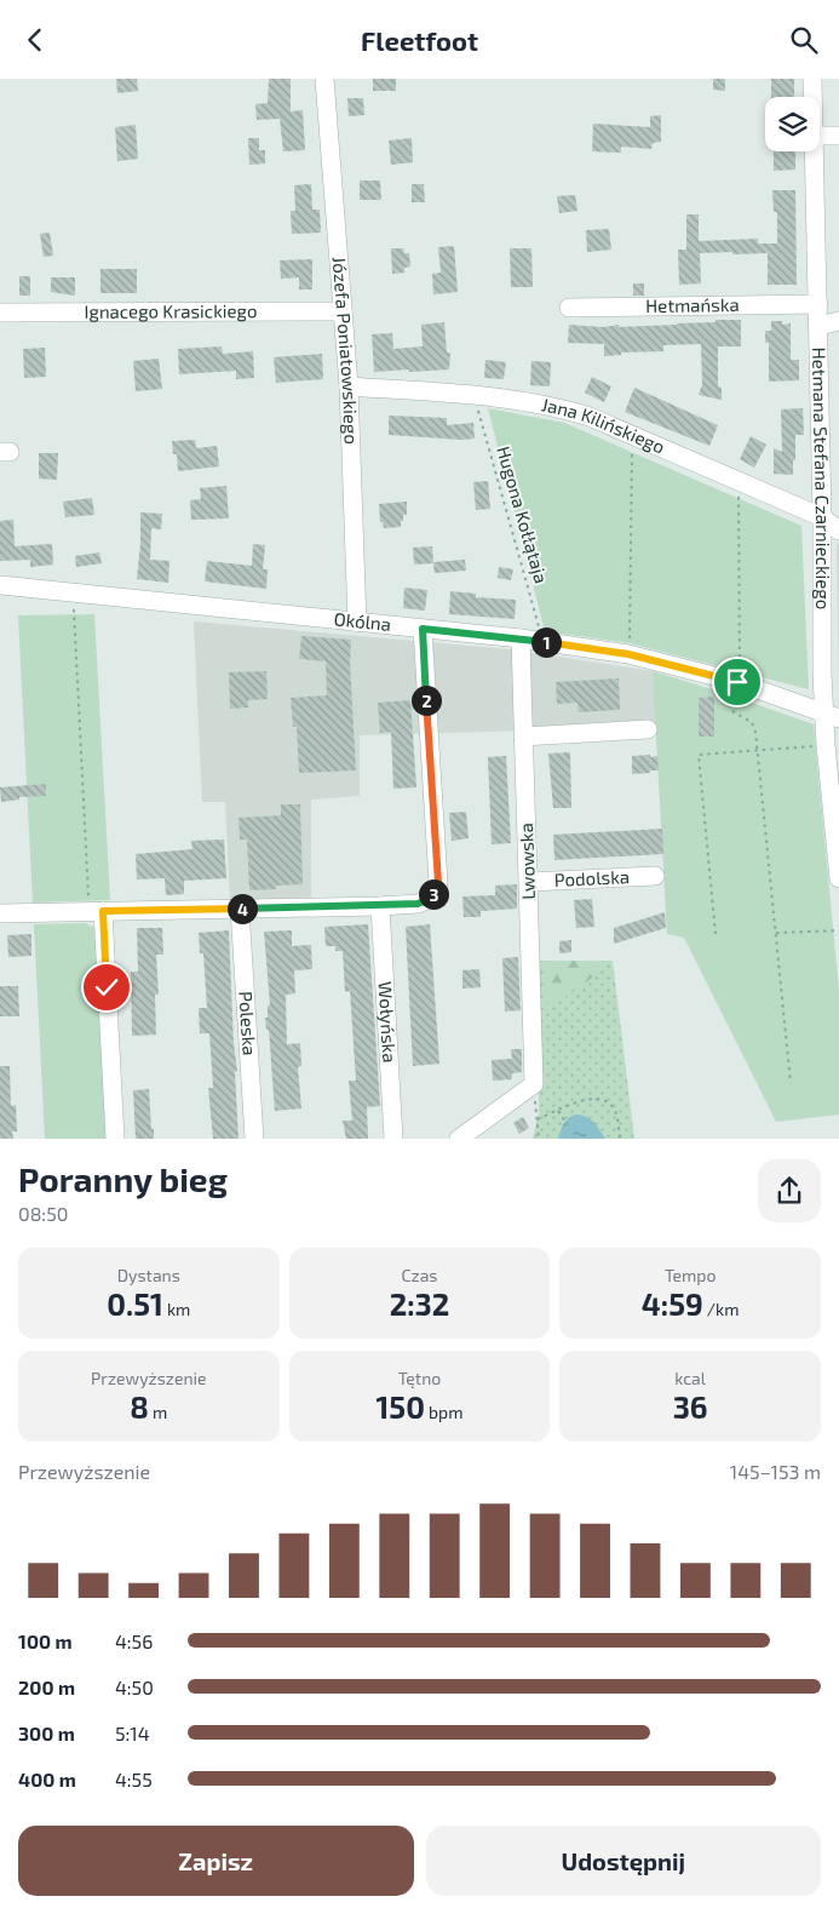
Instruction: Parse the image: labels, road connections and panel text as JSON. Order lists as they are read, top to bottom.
{
  "streets": {
    "street": [
      "Hetmańska",
      "Ignacego Krasickiego",
      "Józefa Poniatowskiego",
      "Jana Kilińskiego",
      "Hetmana Stefana Czarnieckiego",
      "Okólna",
      "Lwowska",
      "Podolska",
      "Wołyńska",
      "Poleska"
    ],
    "path": ["Hugona Kołłątaja"]
  },
  "crossings": [
    ["Hetmańska", "Hetmana Stefana Czarnieckiego"],
    ["Ignacego Krasickiego", "Józefa Poniatowskiego"],
    ["Józefa Poniatowskiego", "Jana Kilińskiego"],
    ["Józefa Poniatowskiego", "Okólna"],
    ["Jana Kilińskiego", "Hetmana Stefana Czarnieckiego"],
    ["Jana Kilińskiego", "Hugona Kołłątaja"],
    ["Hetmana Stefana Czarnieckiego", "Okólna"],
    ["Hugona Kołłątaja", "Okólna"],
    ["Okólna", "Lwowska"],
    ["Lwowska", "Podolska"]
  ],
  "page": {
    "header": "Fleetfoot",
    "pins": [
      "1",
      "2",
      "3",
      "4"
    ],
    "heading": ["Poranny bieg", "08:50"],
    "stats": [
      ["Dystans", "0.51 km"],
      ["Czas", "2:32"],
      ["Tempo", "4:59 /km"],
      ["Przewyższenie", "8 m"],
      ["Tętno", "150 bpm"],
      ["kcal", "36"]
    ],
    "chart": ["Przewyższenie", "145–153 m"],
    "list": [
      {
        "name": "100 m",
        "note": "4:56"
      },
      {
        "name": "200 m",
        "note": "4:50"
      },
      {
        "name": "300 m",
        "note": "5:14"
      },
      {
        "name": "400 m",
        "note": "4:55"
      }
    ],
    "buttons": ["Zapisz", "Udostępnij"]
  }
}
